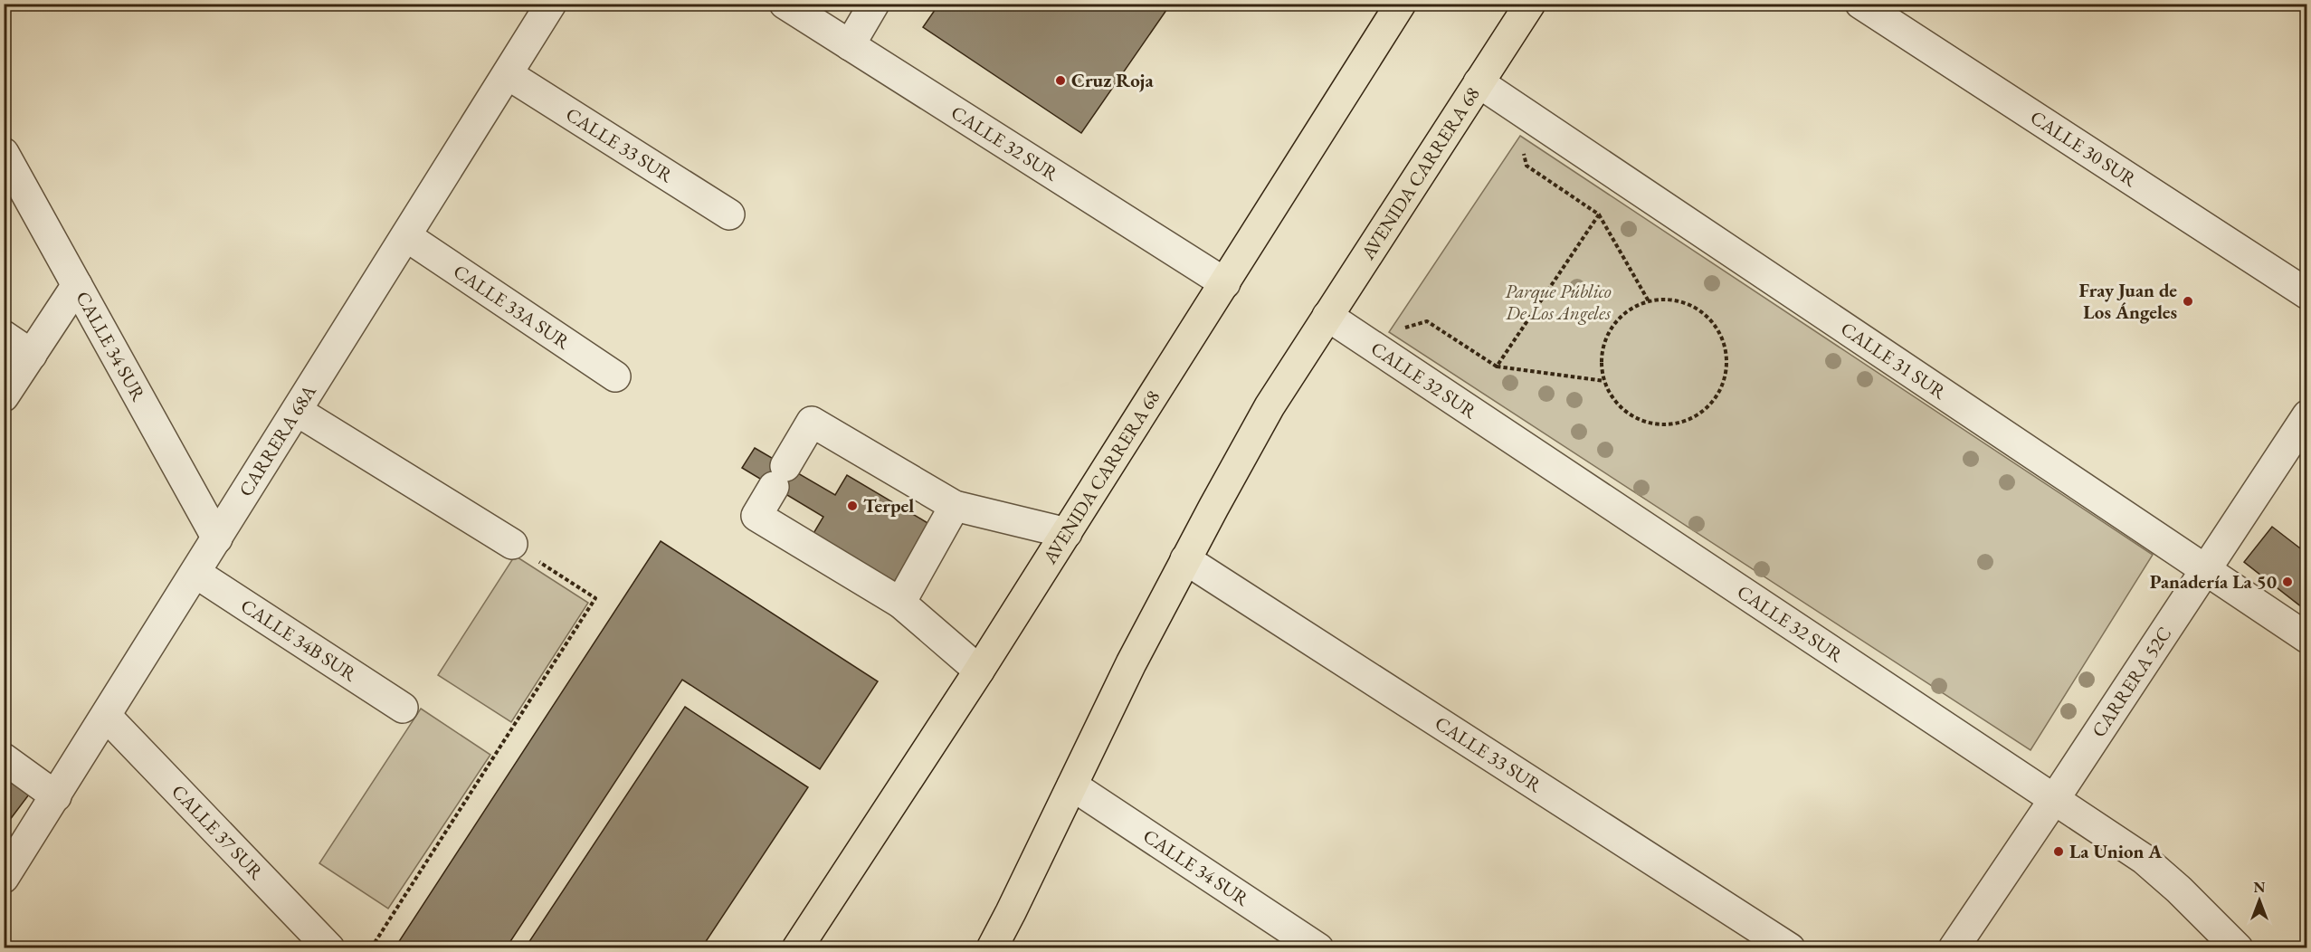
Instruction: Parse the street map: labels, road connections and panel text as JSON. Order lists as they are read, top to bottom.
{
  "streets": {
    "main road": ["AVENIDA CARRERA 68"],
    "street": [
      "CALLE 33 SUR",
      "CALLE 32 SUR",
      "CALLE 30 SUR",
      "CALLE 33A SUR",
      "CALLE 34 SUR",
      "CALLE 31 SUR",
      "CARRERA 68A",
      "CALLE 34B SUR",
      "CARRERA 52C",
      "CALLE 37 SUR"
    ]
  },
  "crossings": [
    ["CALLE 33 SUR", "AVENIDA CARRERA 68"],
    ["CALLE 33 SUR", "CARRERA 68A"],
    ["CALLE 32 SUR", "AVENIDA CARRERA 68"],
    ["CALLE 32 SUR", "CARRERA 52C"],
    ["AVENIDA CARRERA 68", "CALLE 34 SUR"],
    ["AVENIDA CARRERA 68", "CALLE 31 SUR"],
    ["CALLE 33A SUR", "CARRERA 68A"],
    ["CALLE 34 SUR", "CARRERA 68A"],
    ["CALLE 31 SUR", "CARRERA 52C"],
    ["CARRERA 68A", "CALLE 34B SUR"],
    ["CARRERA 68A", "CALLE 37 SUR"]
  ],
  "parks": ["Parque Público De Los Angeles"],
  "places": [
    "Cruz Roja",
    "Fray Juan de Los Ángeles",
    "Terpel",
    "Panadería La 50",
    "La Union A"
  ],
  "north": "top"
}
